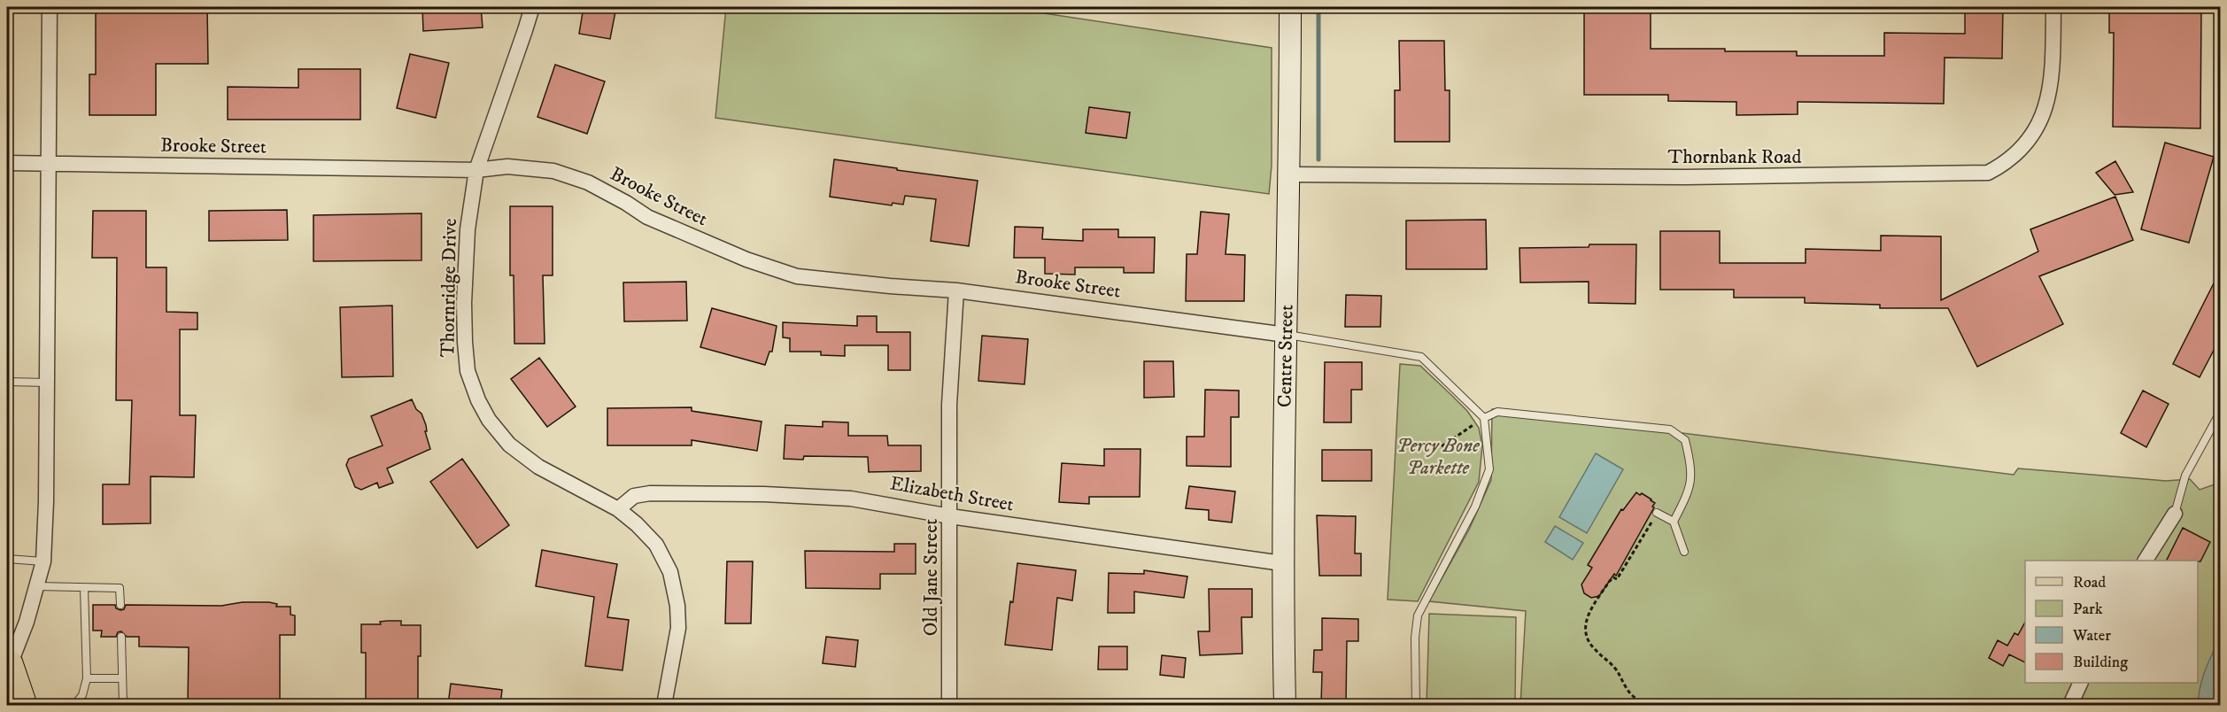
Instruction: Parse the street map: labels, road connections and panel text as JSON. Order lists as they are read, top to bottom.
{
  "streets": {
    "main road": ["Centre Street"],
    "street": [
      "Brooke Street",
      "Thornbank Road",
      "Thornridge Drive",
      "Elizabeth Street",
      "Old Jane Street"
    ]
  },
  "crossings": [
    ["Brooke Street", "Thornridge Drive"],
    ["Brooke Street", "Centre Street"],
    ["Brooke Street", "Old Jane Street"],
    ["Thornbank Road", "Centre Street"],
    ["Thornridge Drive", "Elizabeth Street"],
    ["Centre Street", "Elizabeth Street"],
    ["Elizabeth Street", "Old Jane Street"]
  ],
  "parks": ["Percy Bone Parkette"],
  "legend": [
    "Road",
    "Park",
    "Water",
    "Building"
  ]
}
